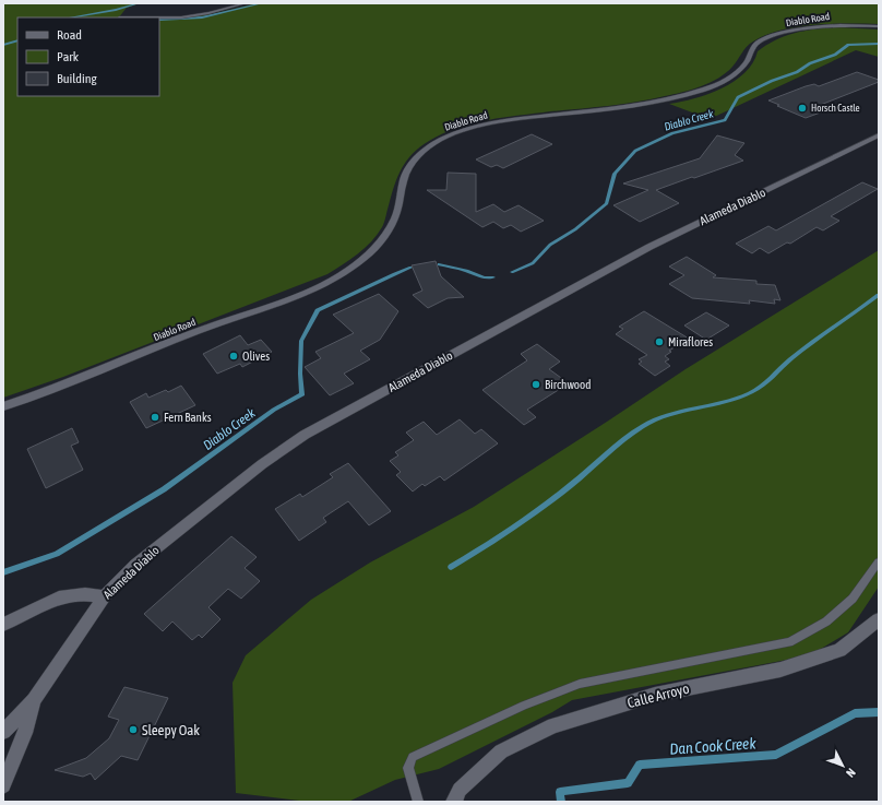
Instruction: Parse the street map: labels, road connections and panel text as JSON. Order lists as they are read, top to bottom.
{
  "streets": {
    "street": ["Diablo Road", "Alameda Diablo", "Calle Arroyo"]
  },
  "water": ["Diablo Creek", "Dan Cook Creek"],
  "places": [
    "Horsch Castle",
    "Miraflores",
    "Olives",
    "Birchwood",
    "Fern Banks",
    "Sleepy Oak"
  ],
  "legend": ["Road", "Park", "Building"],
  "north": "bottom right"
}
